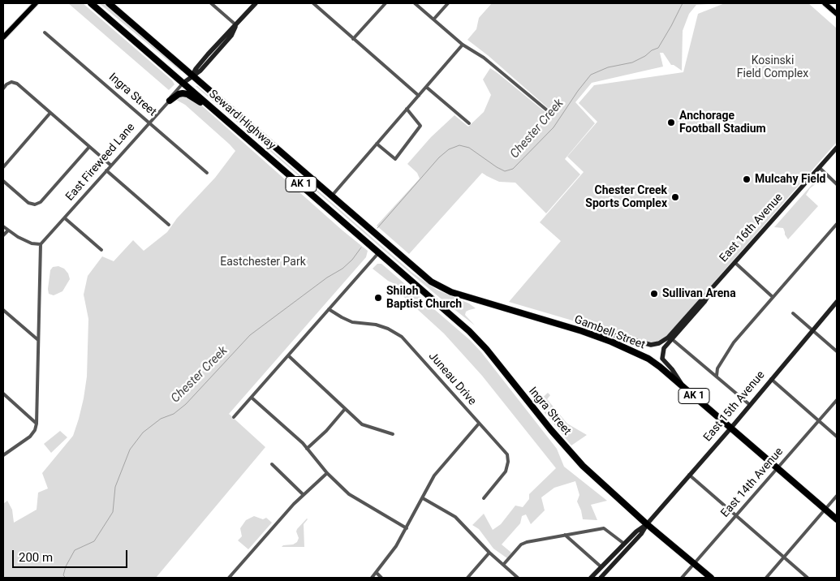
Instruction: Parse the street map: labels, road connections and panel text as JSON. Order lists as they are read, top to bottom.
{
  "streets": {
    "highway": [
      "Ingra Street",
      "Seward Highway",
      "AK 1",
      "Gambell Street"
    ],
    "main road": ["East Fireweed Lane", "East 16th Avenue", "East 15th Avenue"],
    "street": ["Juneau Drive", "East 14th Avenue"]
  },
  "crossings": [
    ["Ingra Street", "Seward Highway"],
    ["Ingra Street", "East Fireweed Lane"],
    ["Ingra Street", "East 15th Avenue"],
    ["Ingra Street", "East 14th Avenue"],
    ["Seward Highway", "East Fireweed Lane"],
    ["Seward Highway", "Gambell Street"],
    ["East 16th Avenue", "Gambell Street"],
    ["Gambell Street", "East 15th Avenue"],
    ["Gambell Street", "East 14th Avenue"]
  ],
  "water": ["Chester Creek"],
  "parks": ["Kosinski Field Complex", "Eastchester Park"],
  "places": [
    "Anchorage Football Stadium",
    "Mulcahy Field",
    "Chester Creek Sports Complex",
    "Sullivan Arena",
    "Shiloh Baptist Church"
  ],
  "scale_bar": "200 m"
}
